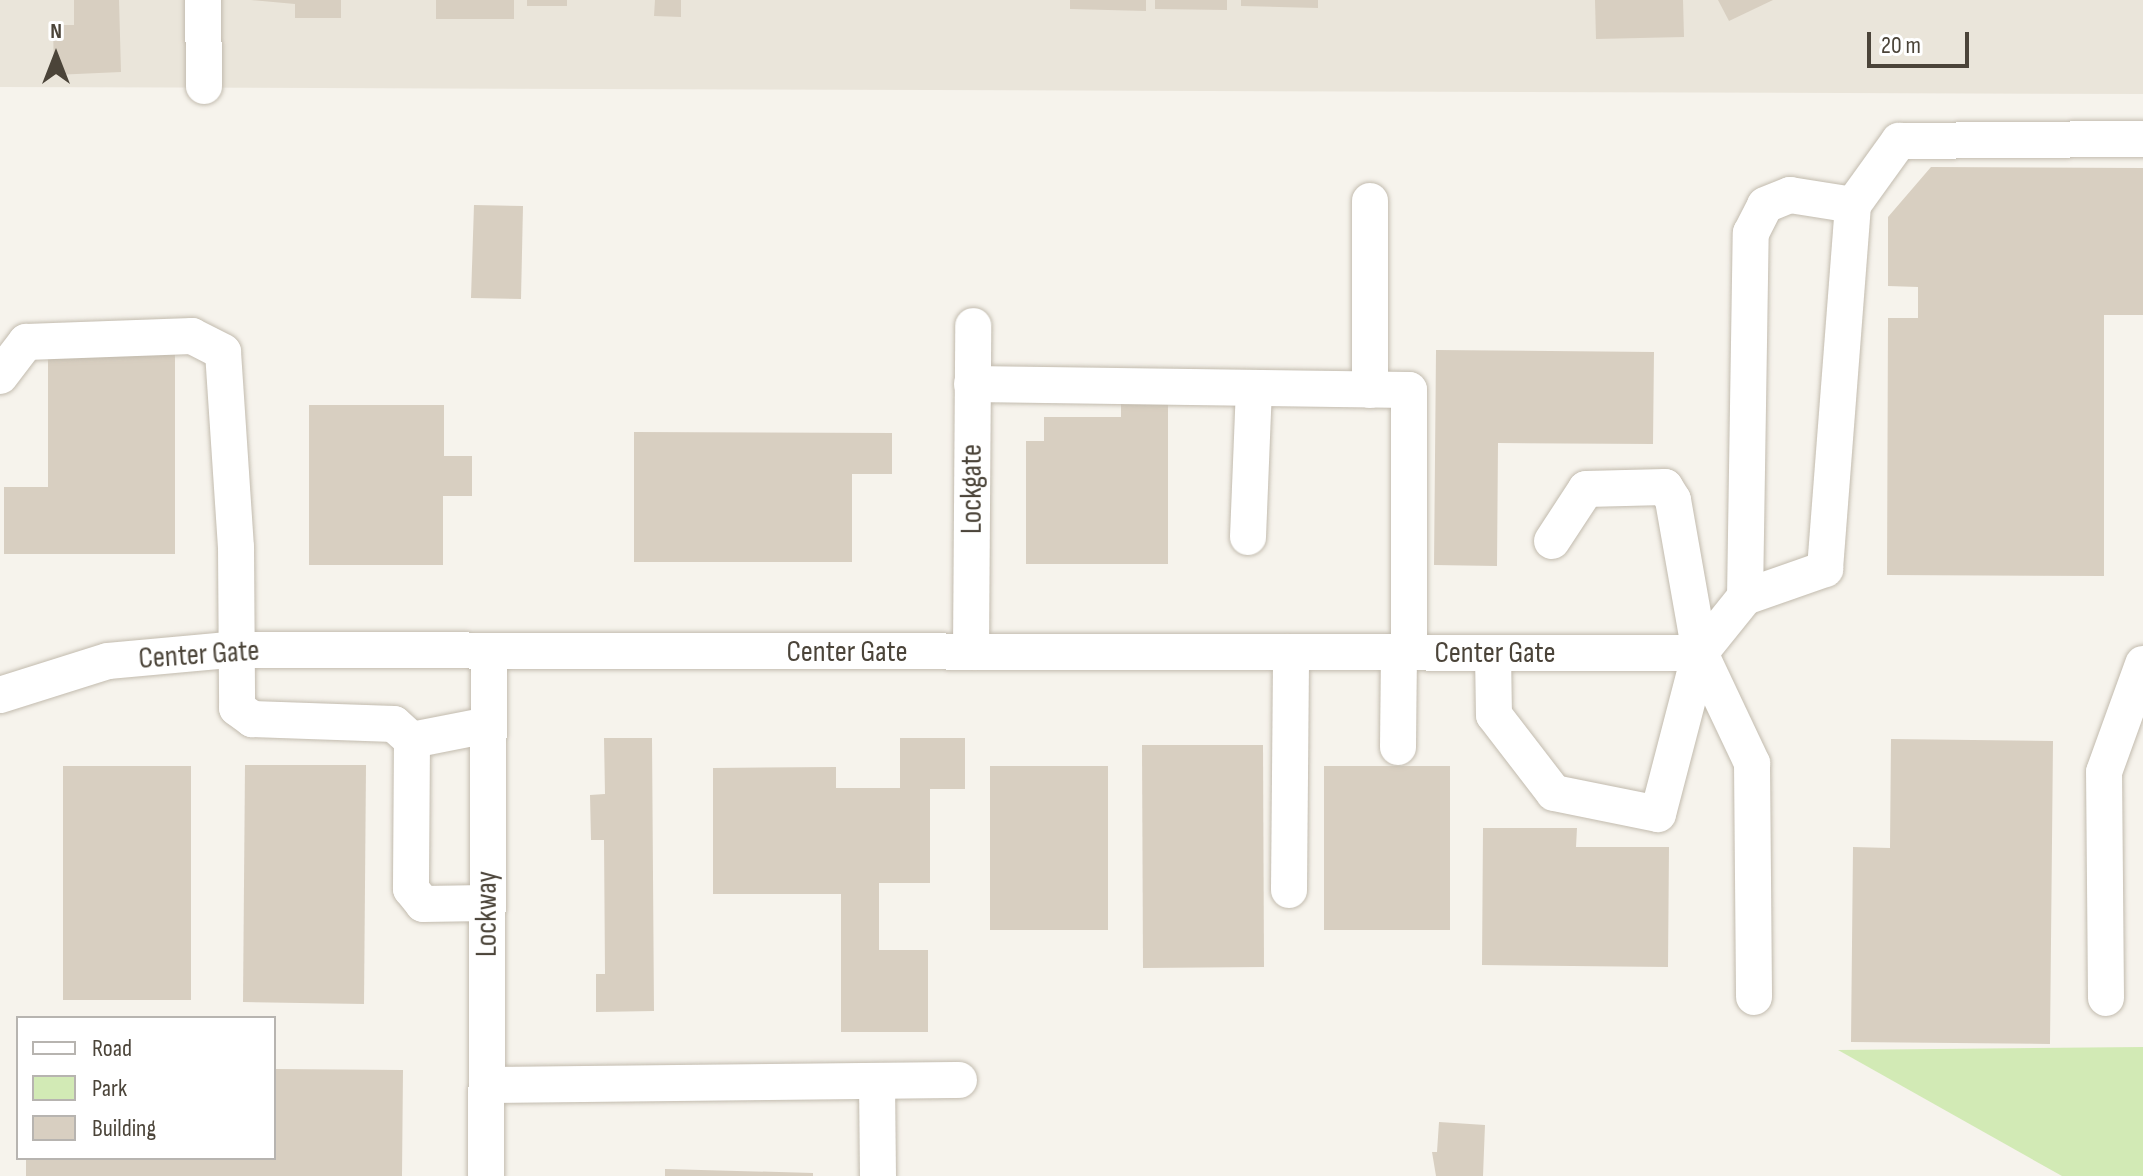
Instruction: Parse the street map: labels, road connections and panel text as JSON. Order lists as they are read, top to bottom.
{
  "streets": {
    "street": ["Lockgate", "Center Gate", "Lockway"]
  },
  "crossings": [
    ["Lockgate", "Center Gate"],
    ["Center Gate", "Lockway"]
  ],
  "legend": ["Road", "Park", "Building"],
  "scale_bar": "20 m",
  "north": "top"
}
